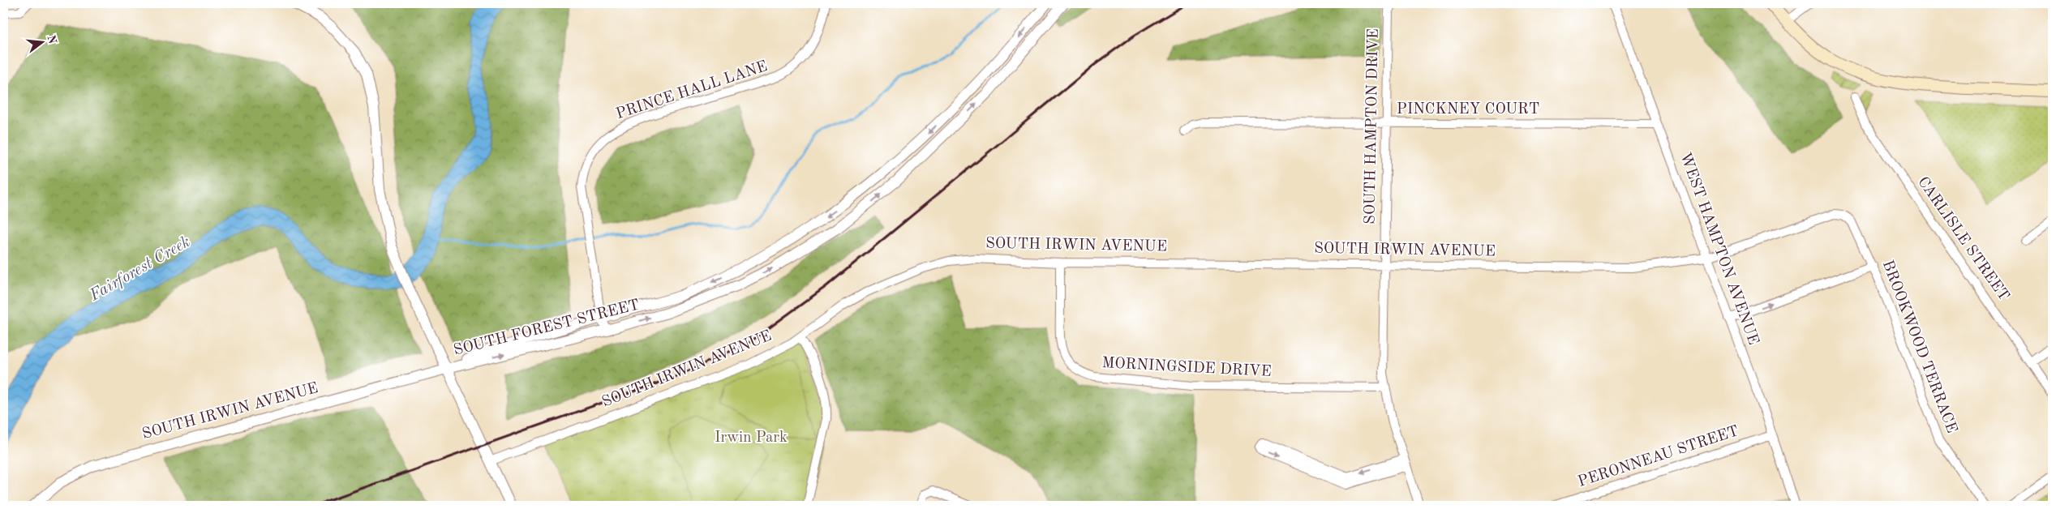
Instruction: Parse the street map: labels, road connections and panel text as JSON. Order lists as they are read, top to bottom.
{
  "streets": {
    "street": [
      "PRINCE HALL LANE",
      "PINCKNEY COURT",
      "SOUTH HAMPTON DRIVE",
      "CARLISLE STREET",
      "SOUTH IRWIN AVENUE",
      "WEST HAMPTON AVENUE",
      "SOUTH FOREST STREET",
      "BROOKWOOD TERRACE",
      "MORNINGSIDE DRIVE",
      "PERONNEAU STREET"
    ]
  },
  "crossings": [
    ["PRINCE HALL LANE", "SOUTH FOREST STREET"],
    ["PINCKNEY COURT", "SOUTH HAMPTON DRIVE"],
    ["PINCKNEY COURT", "WEST HAMPTON AVENUE"],
    ["SOUTH HAMPTON DRIVE", "SOUTH IRWIN AVENUE"],
    ["SOUTH HAMPTON DRIVE", "MORNINGSIDE DRIVE"],
    ["SOUTH IRWIN AVENUE", "WEST HAMPTON AVENUE"],
    ["SOUTH IRWIN AVENUE", "SOUTH FOREST STREET"],
    ["SOUTH IRWIN AVENUE", "BROOKWOOD TERRACE"],
    ["SOUTH IRWIN AVENUE", "MORNINGSIDE DRIVE"],
    ["WEST HAMPTON AVENUE", "PERONNEAU STREET"]
  ],
  "water": ["Fairforest Creek"],
  "parks": ["Irwin Park"],
  "north": "right"
}
